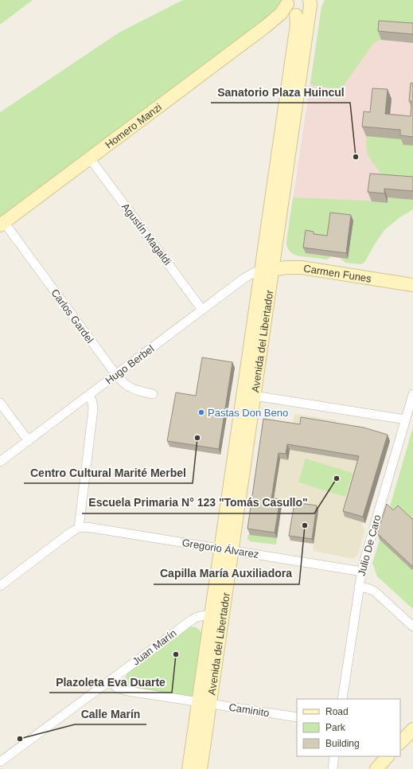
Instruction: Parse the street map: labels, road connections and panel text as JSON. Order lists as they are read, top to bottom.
{
  "streets": {
    "main road": ["Homero Manzi", "Carmen Funes", "Avenida del Libertador"],
    "street": [
      "Agustín Magaldi",
      "Carlos Gardel",
      "Hugo Berbel",
      "Julio De Caro",
      "Gregorio Álvarez",
      "Juan Marín",
      "Caminito"
    ]
  },
  "crossings": [
    ["Homero Manzi", "Agustín Magaldi"],
    ["Homero Manzi", "Carlos Gardel"],
    ["Homero Manzi", "Avenida del Libertador"],
    ["Agustín Magaldi", "Hugo Berbel"],
    ["Carmen Funes", "Avenida del Libertador"],
    ["Carmen Funes", "Hugo Berbel"],
    ["Carlos Gardel", "Hugo Berbel"],
    ["Avenida del Libertador", "Hugo Berbel"],
    ["Avenida del Libertador", "Gregorio Álvarez"],
    ["Avenida del Libertador", "Juan Marín"],
    ["Avenida del Libertador", "Caminito"],
    ["Julio De Caro", "Gregorio Álvarez"],
    ["Juan Marín", "Caminito"]
  ],
  "places": [
    "Sanatorio Plaza Huincul",
    "Pastas Don Beno",
    "Centro Cultural Marité Merbel",
    "Escuela Primaria N° 123 \"Tomás Casullo\"",
    "Capilla María Auxiliadora",
    "Plazoleta Eva Duarte",
    "Calle Marín"
  ],
  "legend": ["Road", "Park", "Building"]
}
